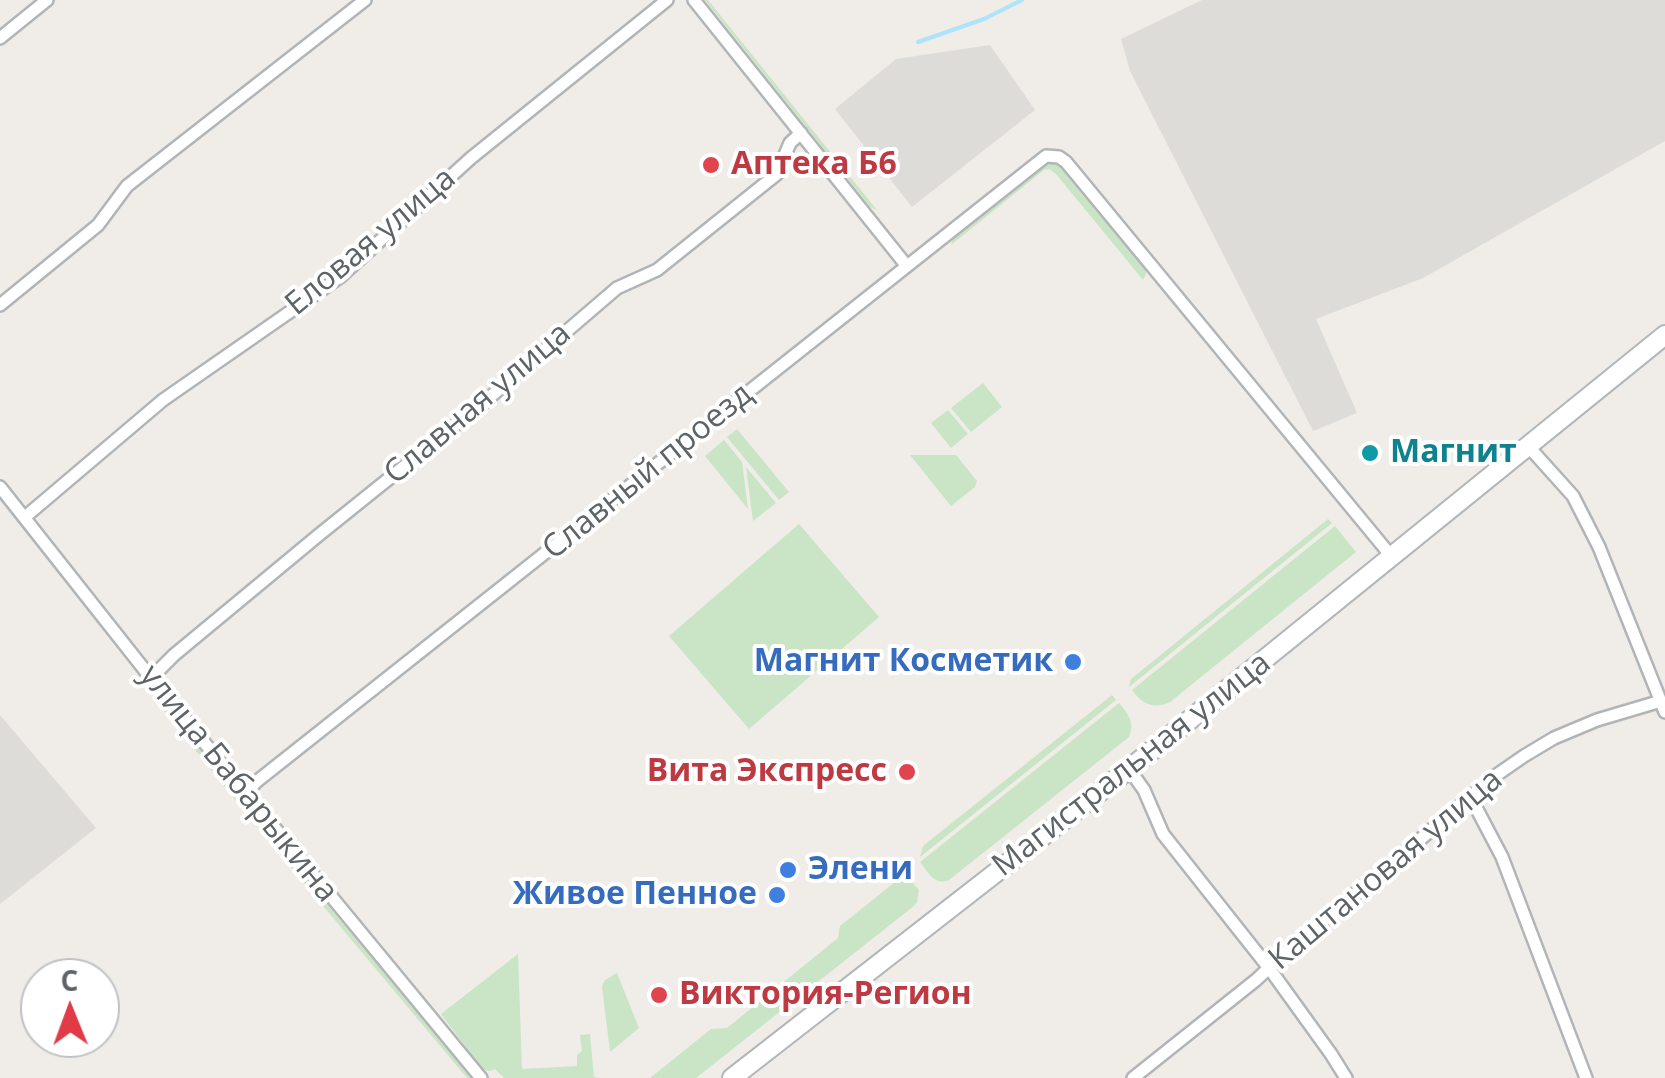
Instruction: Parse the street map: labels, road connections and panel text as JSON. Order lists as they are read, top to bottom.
{
  "streets": {
    "main road": ["Магистральная улица"],
    "street": [
      "Еловая улица",
      "Славная улица",
      "Славный проезд",
      "улица Бабарыкина",
      "Каштановая улица"
    ]
  },
  "crossings": [
    ["Еловая улица", "улица Бабарыкина"],
    ["Славная улица", "улица Бабарыкина"],
    ["Славный проезд", "Магистральная улица"],
    ["Славный проезд", "улица Бабарыкина"]
  ],
  "places": [
    "Аптека Б6",
    "Магнит",
    "Магнит Косметик",
    "Вита Экспресс",
    "Элени",
    "Живое Пенное",
    "Виктория-Регион"
  ],
  "north": "top"
}
